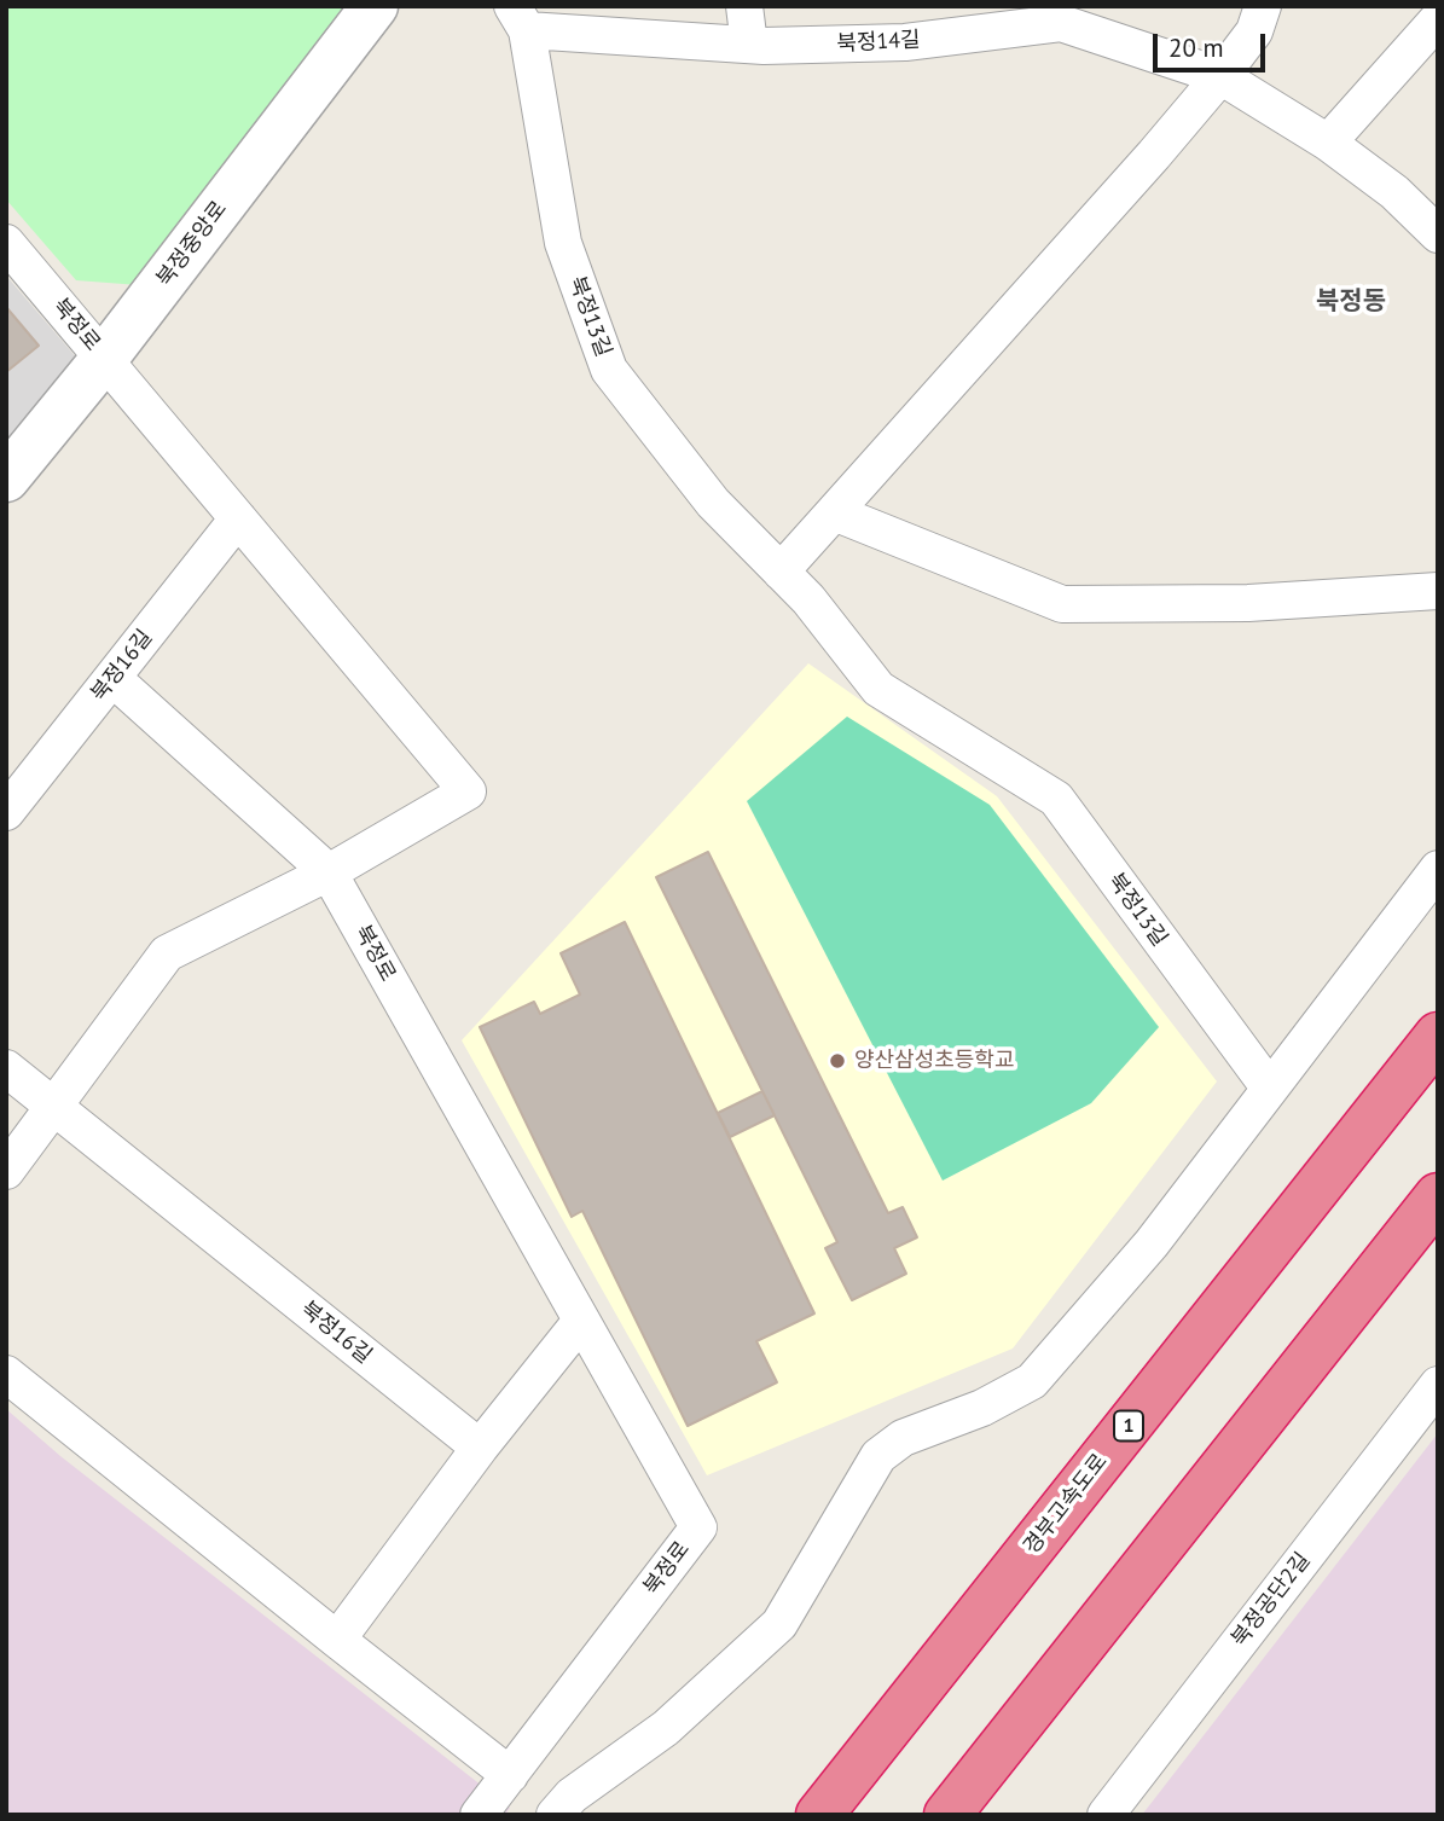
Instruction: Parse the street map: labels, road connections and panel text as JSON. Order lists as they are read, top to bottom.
{
  "streets": {
    "highway": ["1", "경부고속도로"],
    "street": [
      "북정14길",
      "북정중앙로",
      "북정13길",
      "북정로",
      "북정16길",
      "북정공단2길"
    ]
  },
  "crossings": [
    ["북정14길", "북정13길"],
    ["북정중앙로", "북정로"],
    ["북정로", "북정16길"]
  ],
  "districts": ["북정동"],
  "places": ["양산삼성초등학교"],
  "scale_bar": "20 m"
}
